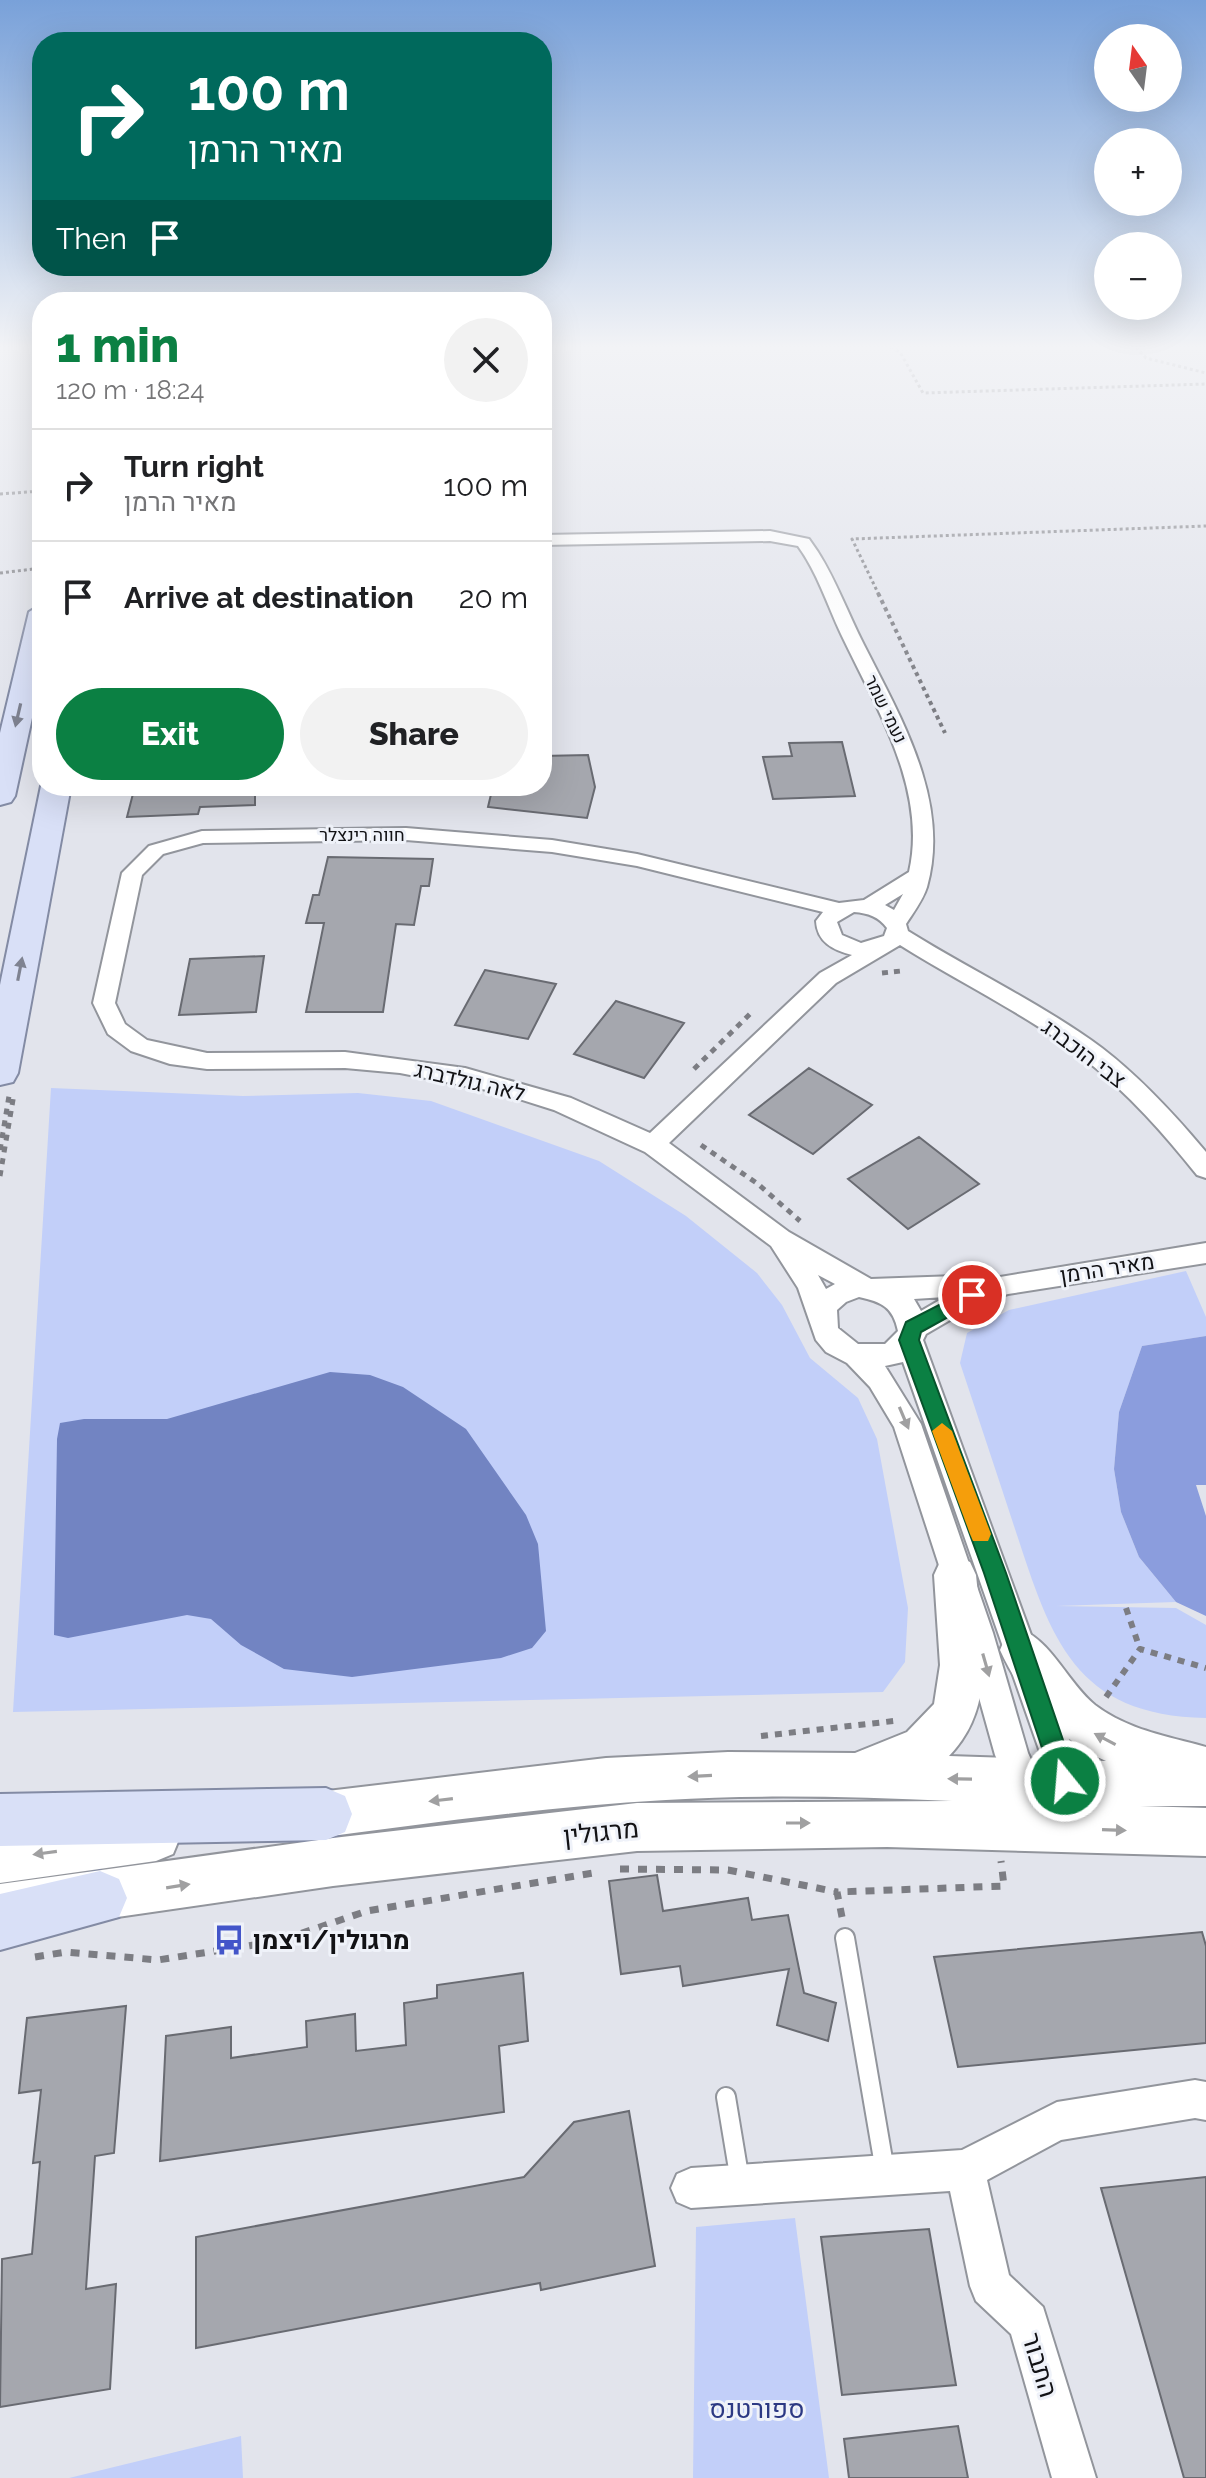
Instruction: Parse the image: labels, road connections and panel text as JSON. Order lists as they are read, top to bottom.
{
  "streets": {
    "main road": ["מרגולין"],
    "street": [
      "נעמי שמר",
      "חווה רינצלר",
      "צבי הוכברג",
      "לאה גולדברג",
      "מאיר הרמן",
      "התבור"
    ]
  },
  "crossings": [
    ["נעמי שמר", "חווה רינצלר"],
    ["נעמי שמר", "צבי הוכברג"],
    ["חווה רינצלר", "צבי הוכברג"],
    ["חווה רינצלר", "לאה גולדברג"],
    ["לאה גולדברג", "מאיר הרמן"]
  ],
  "parks": ["ספורטנס"],
  "places": {
    "bus stop": ["מרגולין/ויצמן"]
  },
  "north": "top",
  "page": {
    "map_buttons": ["+", "−"],
    "turn": ["100 m", "מאיר הרמן"],
    "then": "Then",
    "heading": ["1 min", "120 m · 18:24"],
    "list": [
      {
        "name": "Turn right",
        "note": "מאיר הרמן",
        "value": "100 m"
      },
      {
        "name": "Arrive at destination",
        "value": "20 m"
      }
    ],
    "buttons": ["Exit", "Share"]
  }
}
